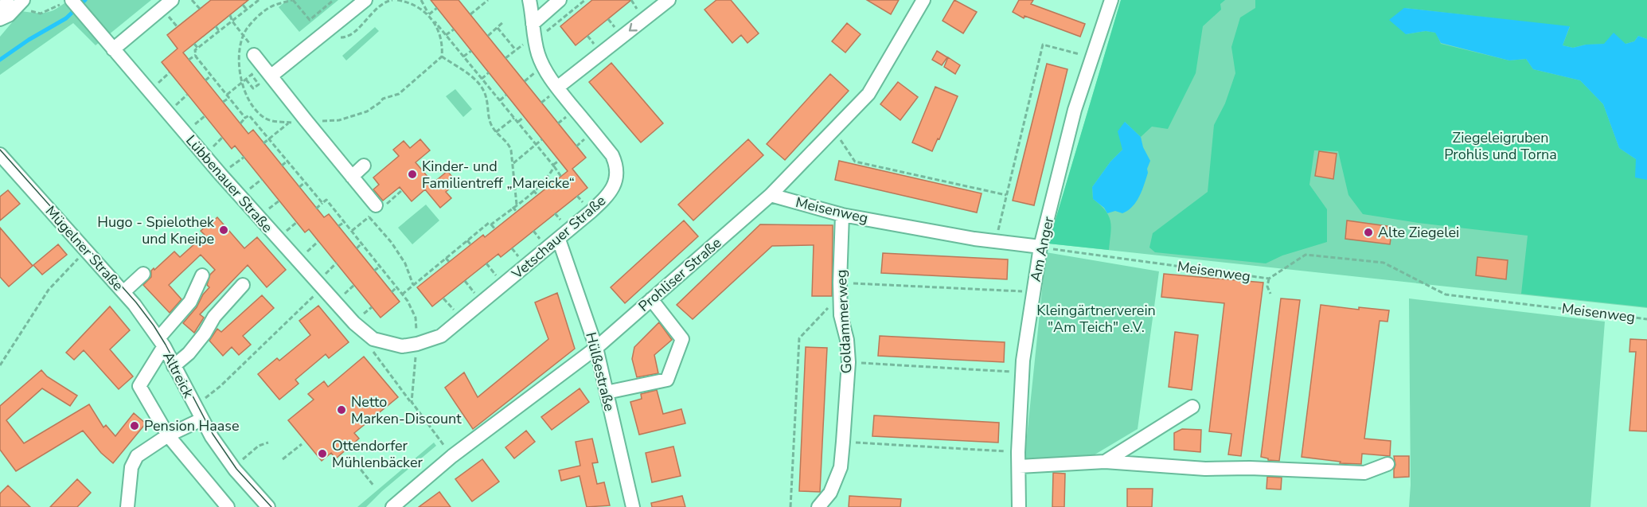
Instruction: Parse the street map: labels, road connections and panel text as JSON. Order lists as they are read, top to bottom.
{
  "streets": {
    "street": [
      "Lübbenauer Straße",
      "Meisenweg",
      "Vetschauer Straße",
      "Mügelner Straße",
      "Am Anger",
      "Prohliser Straße",
      "Goldammerweg",
      "Hülßestraße",
      "Altreick"
    ]
  },
  "crossings": [
    ["Lübbenauer Straße", "Vetschauer Straße"],
    ["Meisenweg", "Am Anger"],
    ["Meisenweg", "Prohliser Straße"],
    ["Meisenweg", "Goldammerweg"],
    ["Vetschauer Straße", "Hülßestraße"],
    ["Mügelner Straße", "Altreick"],
    ["Prohliser Straße", "Hülßestraße"]
  ],
  "parks": ["Ziegeleigruben Prohlis und Torna", "Kleingärtnerverein \"Am Teich\" e.V."],
  "places": [
    "Kinder- und Familientreff „Mareicke“",
    "Hugo - Spielothek und Kneipe",
    "Alte Ziegelei",
    "Netto Marken-Discount",
    "Pension Haase",
    "Ottendorfer Mühlenbäcker"
  ]
}
